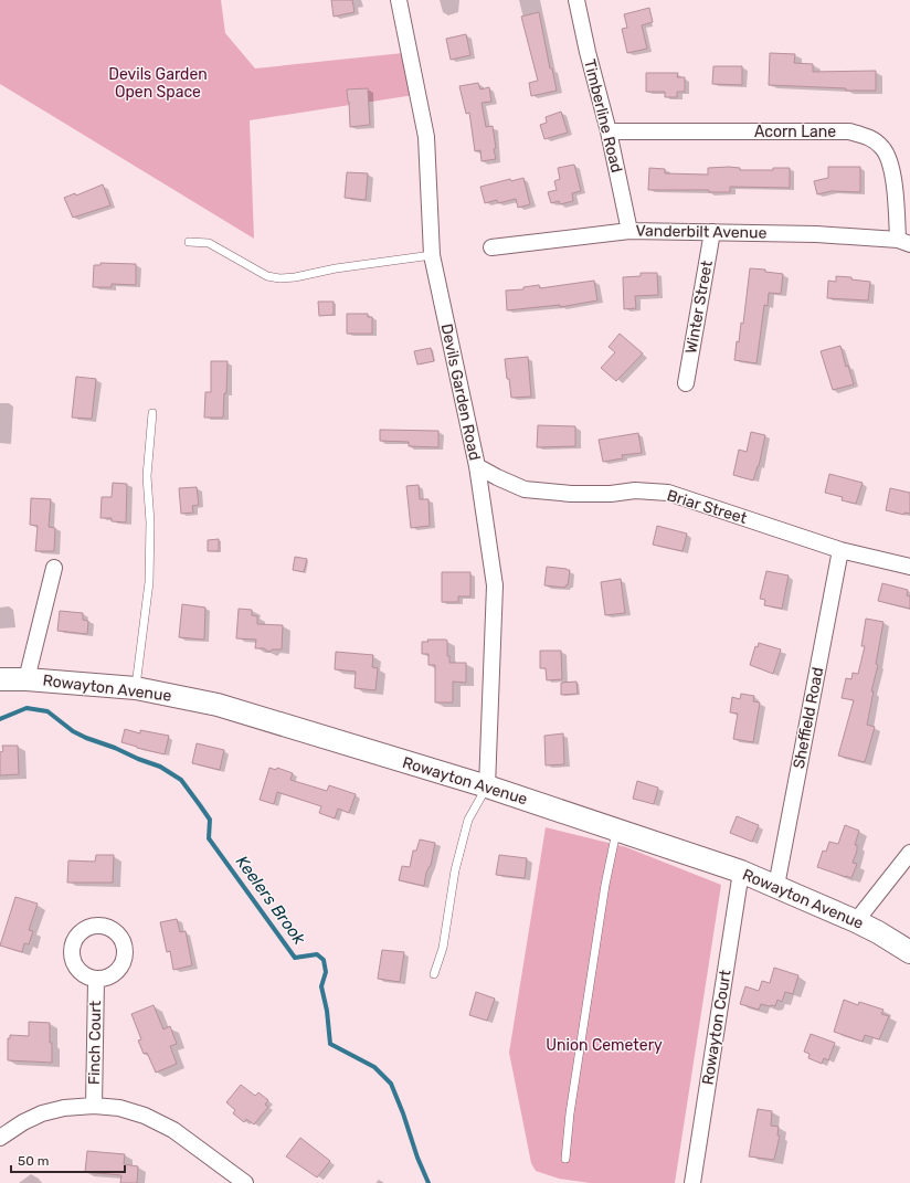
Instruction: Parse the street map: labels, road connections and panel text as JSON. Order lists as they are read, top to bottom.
{
  "streets": {
    "street": [
      "Timberline Road",
      "Acorn Lane",
      "Vanderbilt Avenue",
      "Winter Street",
      "Devils Garden Road",
      "Briar Street",
      "Rowayton Avenue",
      "Sheffield Road",
      "Rowayton Court",
      "Finch Court"
    ]
  },
  "crossings": [
    ["Timberline Road", "Acorn Lane"],
    ["Timberline Road", "Vanderbilt Avenue"],
    ["Acorn Lane", "Vanderbilt Avenue"],
    ["Vanderbilt Avenue", "Winter Street"],
    ["Devils Garden Road", "Briar Street"],
    ["Devils Garden Road", "Rowayton Avenue"],
    ["Briar Street", "Sheffield Road"],
    ["Rowayton Avenue", "Sheffield Road"],
    ["Rowayton Avenue", "Rowayton Court"]
  ],
  "water": ["Keelers Brook"],
  "parks": ["Devils Garden Open Space", "Union Cemetery"],
  "scale_bar": "50 m"
}
